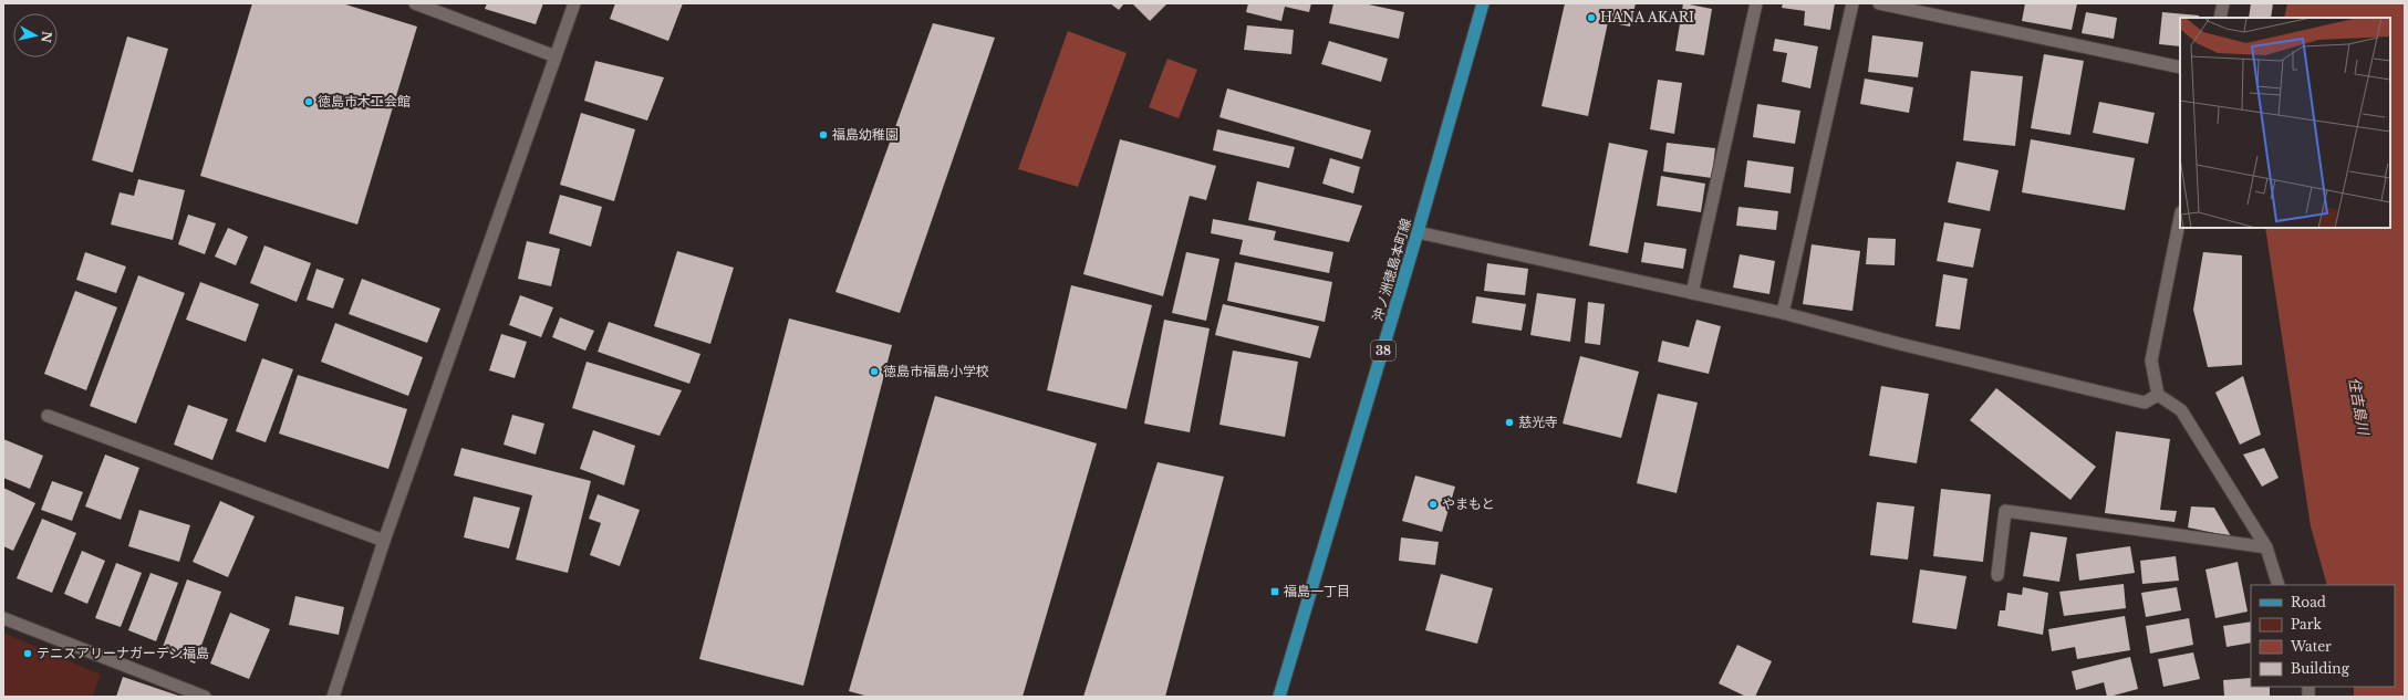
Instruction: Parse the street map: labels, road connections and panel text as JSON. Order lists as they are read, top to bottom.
{
  "streets": {
    "main road": ["沖ノ洲徳島本町線", "38"]
  },
  "water": ["住吉島川"],
  "places": {
    "other": [
      "HANA AKARI",
      "徳島市木工会館",
      "福島幼稚園",
      "徳島市福島小学校",
      "慈光寺",
      "やまもと",
      "テニスアリーナガーデン福島"
    ],
    "transit": ["福島一丁目"]
  },
  "legend": [
    "Road",
    "Park",
    "Water",
    "Building"
  ],
  "north": "right"
}
